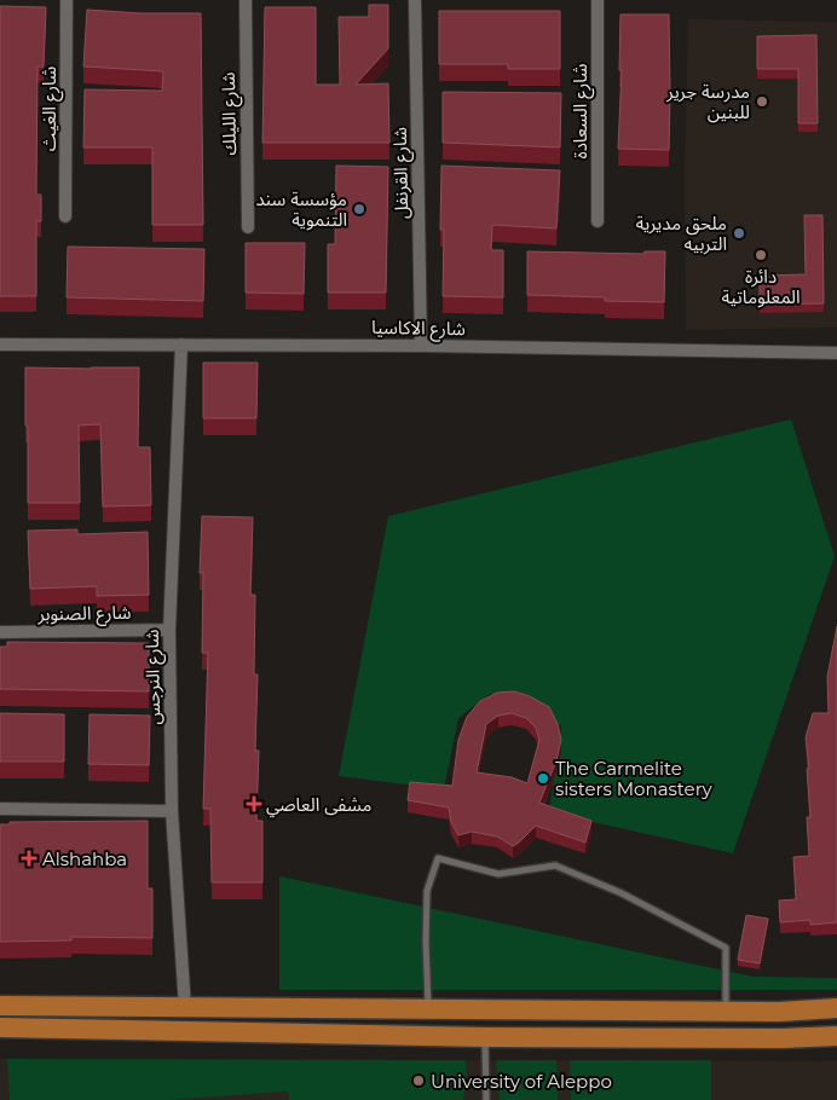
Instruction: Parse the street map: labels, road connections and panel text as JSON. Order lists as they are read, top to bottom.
{
  "streets": {
    "street": [
      "شارع الغيث",
      "شارع السعادة",
      "شارع الليلك",
      "شارع القرنفل",
      "شارع الاكاسيا",
      "شارع الصنوبر",
      "شارع النرجس"
    ]
  },
  "crossings": [
    ["شارع القرنفل", "شارع الاكاسيا"],
    ["شارع الاكاسيا", "شارع النرجس"],
    ["شارع الصنوبر", "شارع النرجس"]
  ],
  "places": {
    "other": [
      "مدرسة جرير للبنين",
      "مؤسسة سند التنموية",
      "ملحق مديرية التربيه",
      "دائرة المعلوماتية",
      "The Carmelite sisters Monastery",
      "University of Aleppo"
    ],
    "health": ["مشفى العاصي", "Alshahba"]
  }
}
